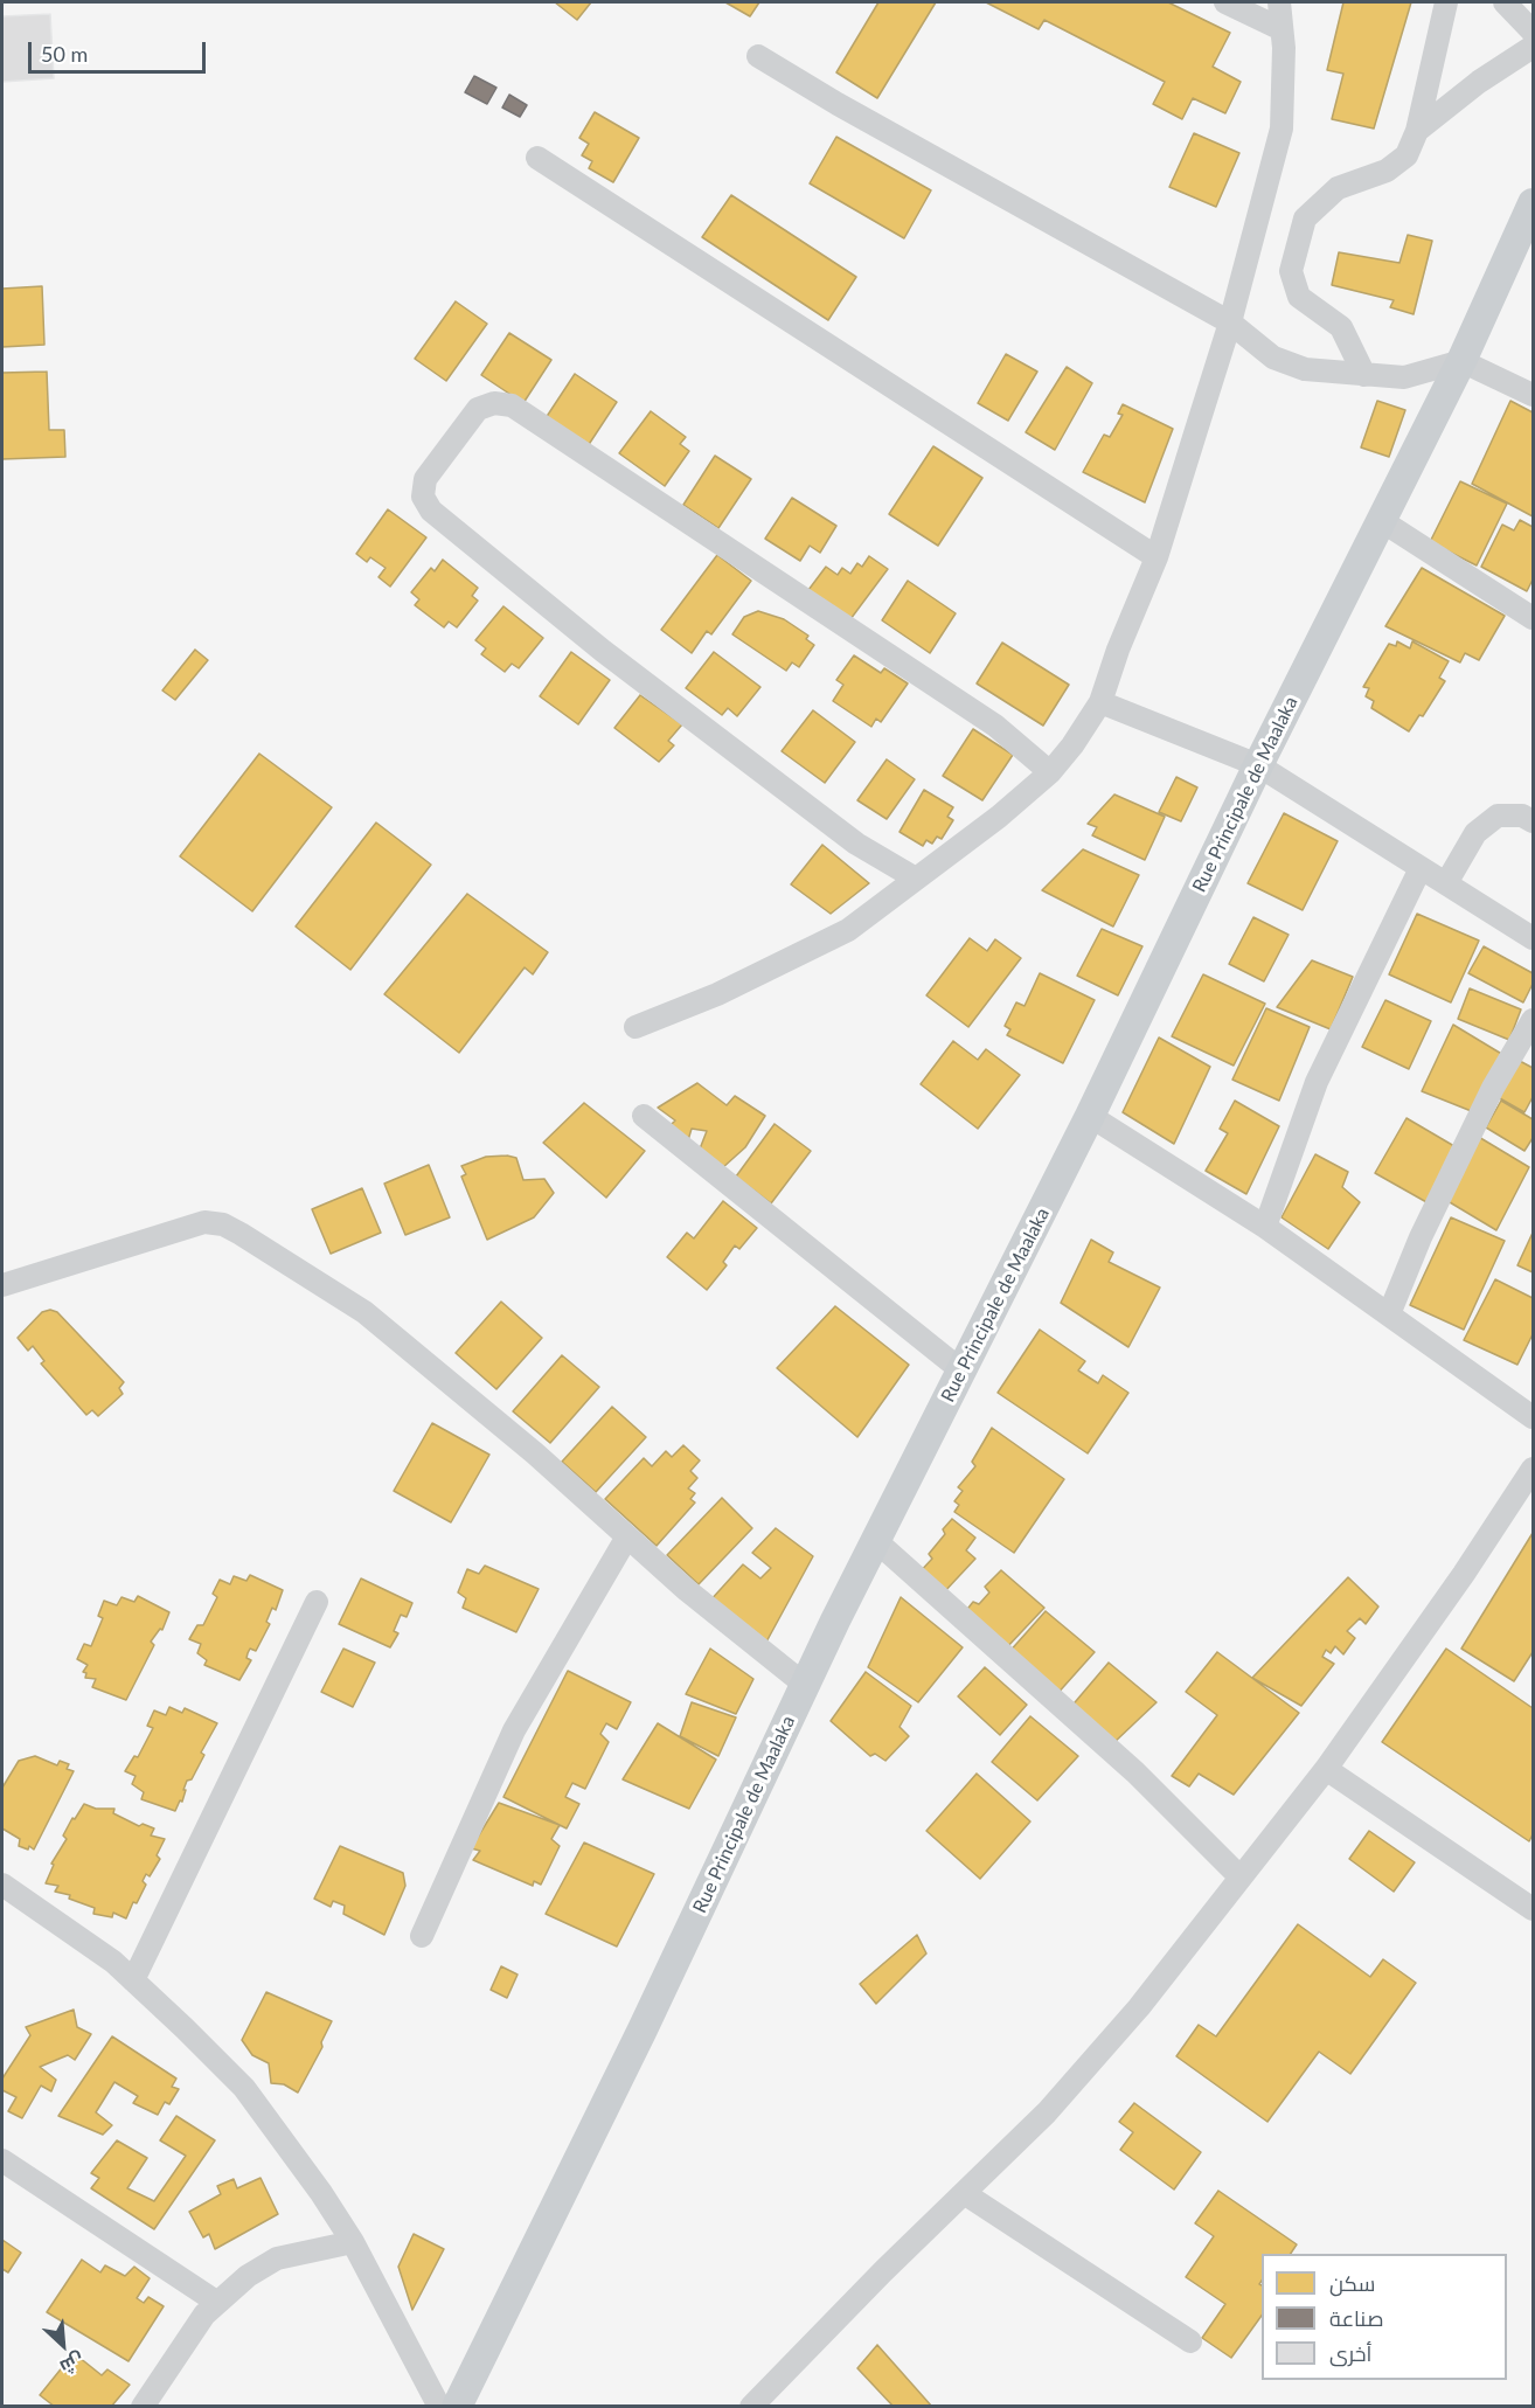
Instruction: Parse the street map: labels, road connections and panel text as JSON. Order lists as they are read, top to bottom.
{
  "streets": {
    "main road": ["Rue Principale de Maalaka"]
  },
  "legend": ["سكن", "صناعة", "أخرى"],
  "scale_bar": "50 m",
  "north": "bottom right"
}
